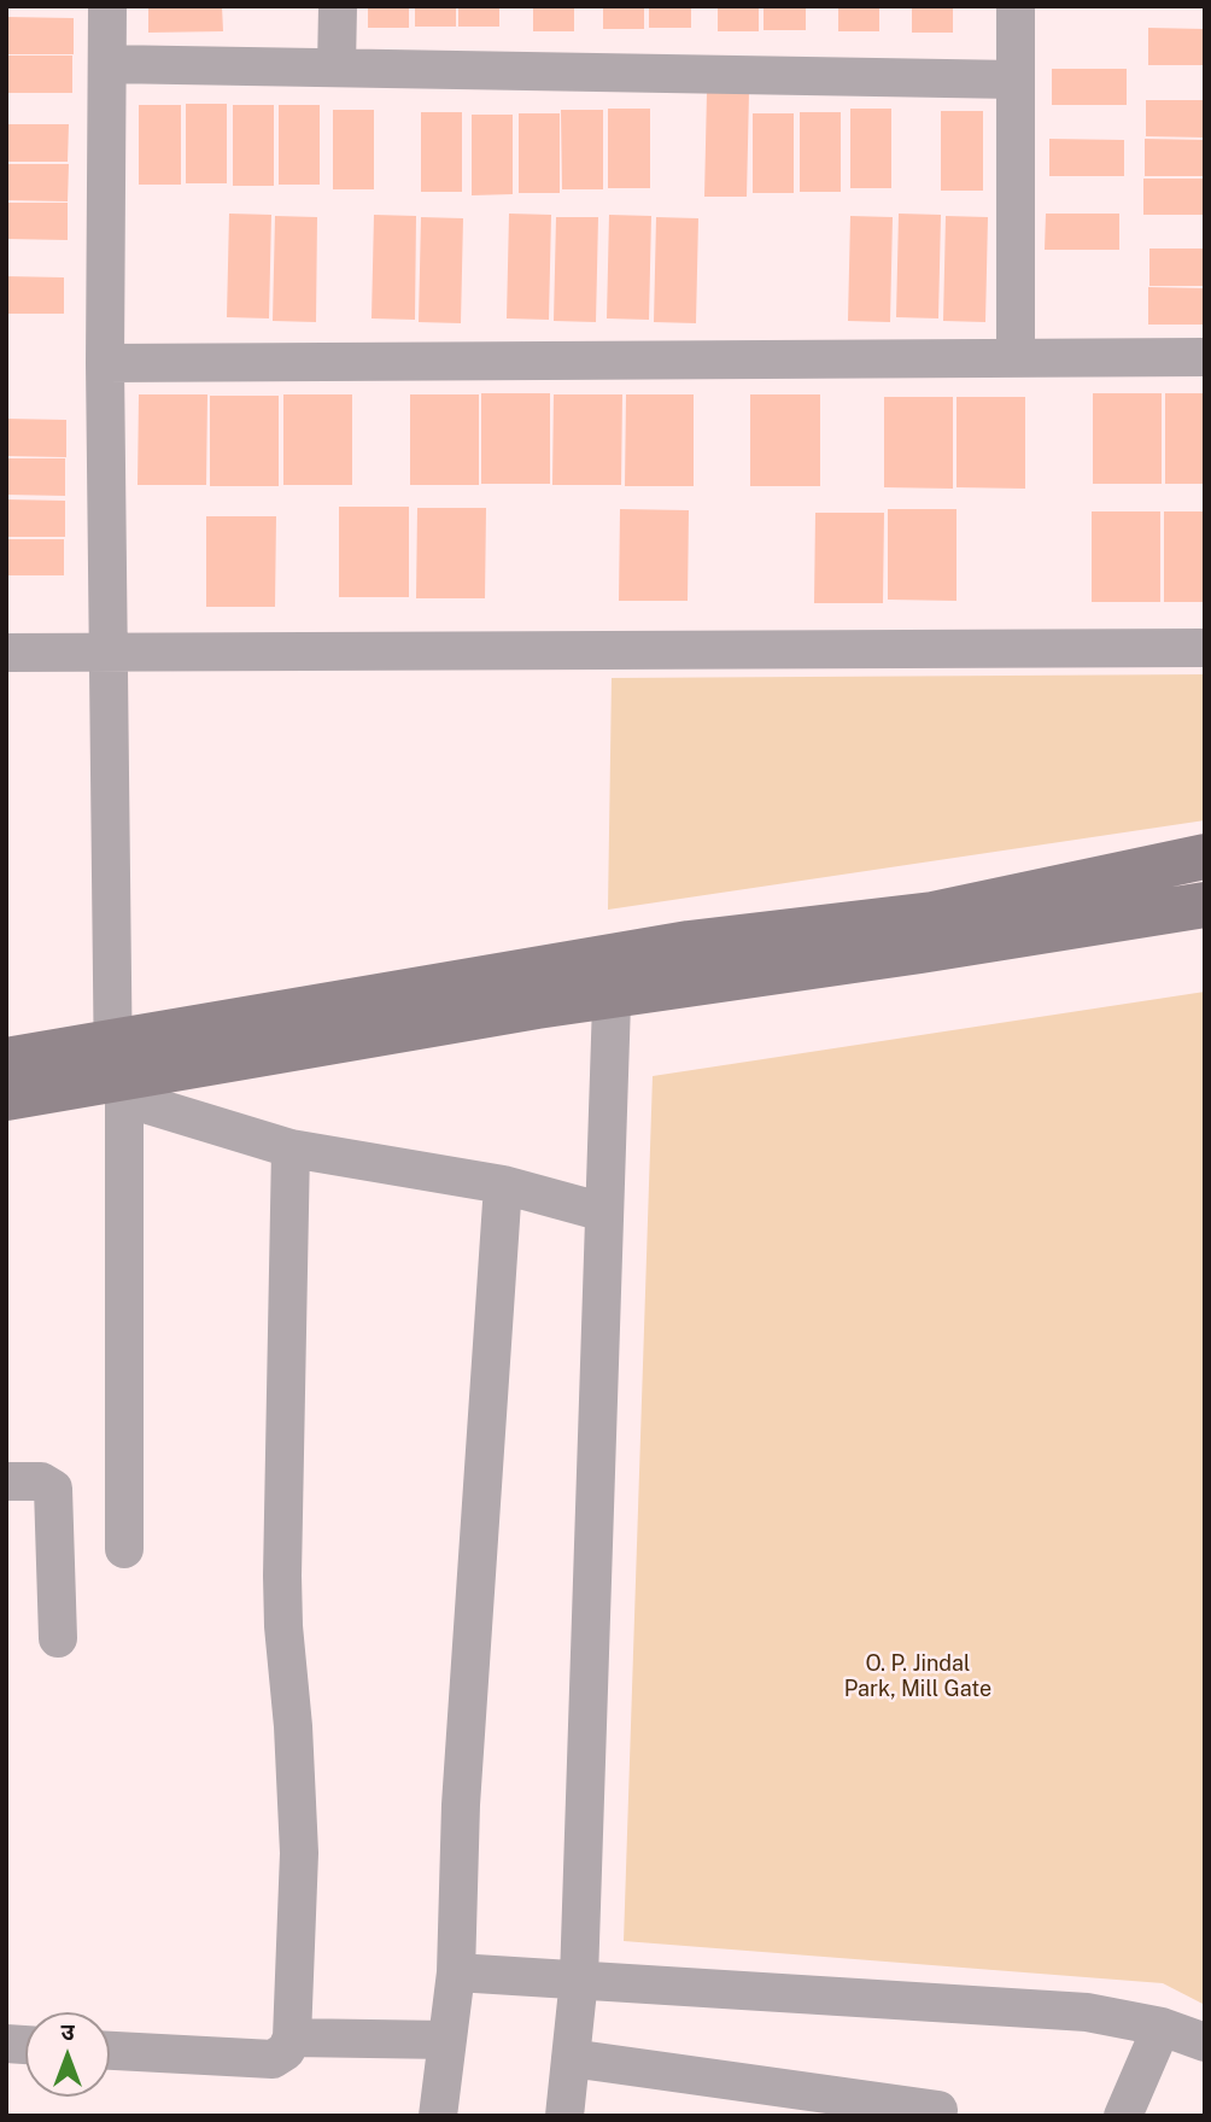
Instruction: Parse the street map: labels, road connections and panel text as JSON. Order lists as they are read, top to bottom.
{
  "parks": ["O. P. Jindal Park, Mill Gate"],
  "north": "top"
}
